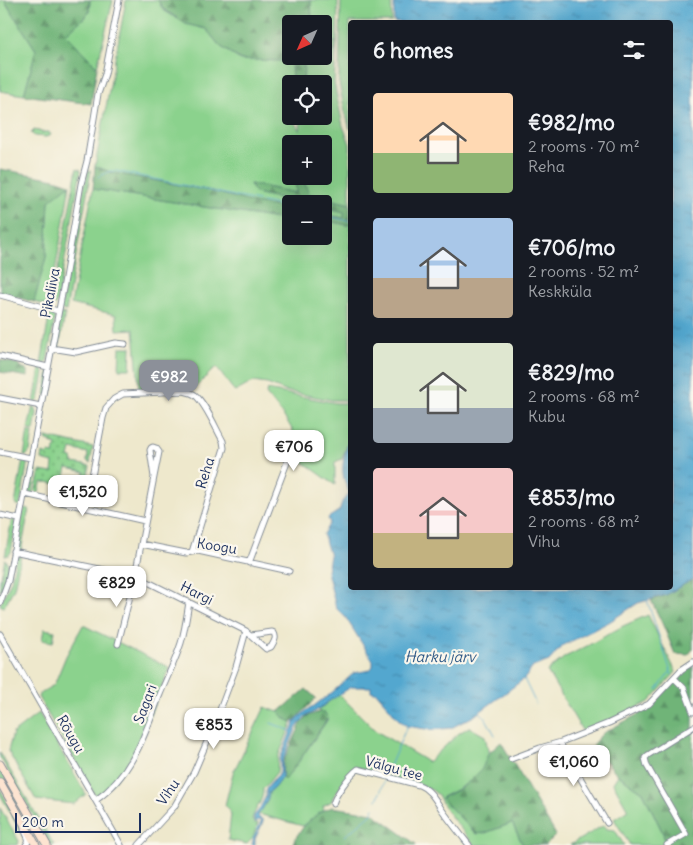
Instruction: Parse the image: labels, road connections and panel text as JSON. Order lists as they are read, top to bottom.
{
  "streets": {
    "street": [
      "Pikaliiva",
      "Reha",
      "Koogu",
      "Hargi",
      "Sagari",
      "Rõugu",
      "Välgu tee",
      "Vihu"
    ]
  },
  "crossings": [
    ["Pikaliiva", "Hargi"],
    ["Reha", "Koogu"],
    ["Hargi", "Sagari"],
    ["Hargi", "Vihu"],
    ["Sagari", "Rõugu"]
  ],
  "water": ["Harku järv"],
  "scale_bar": "200 m",
  "north": "bottom left",
  "page": {
    "map_buttons": ["+", "−"],
    "heading": "6 homes",
    "list": [
      {
        "name": "€982/mo",
        "note": "2 rooms · 70 m² · Reha"
      },
      {
        "name": "€706/mo",
        "note": "2 rooms · 52 m² · Keskküla"
      },
      {
        "name": "€829/mo",
        "note": "2 rooms · 68 m² · Kubu"
      },
      {
        "name": "€853/mo",
        "note": "2 rooms · 68 m² · Vihu"
      }
    ],
    "price": [
      "€982",
      "€706",
      "€1,520",
      "€829",
      "€853",
      "€1,060"
    ],
    "scale": "200 m"
  }
}
